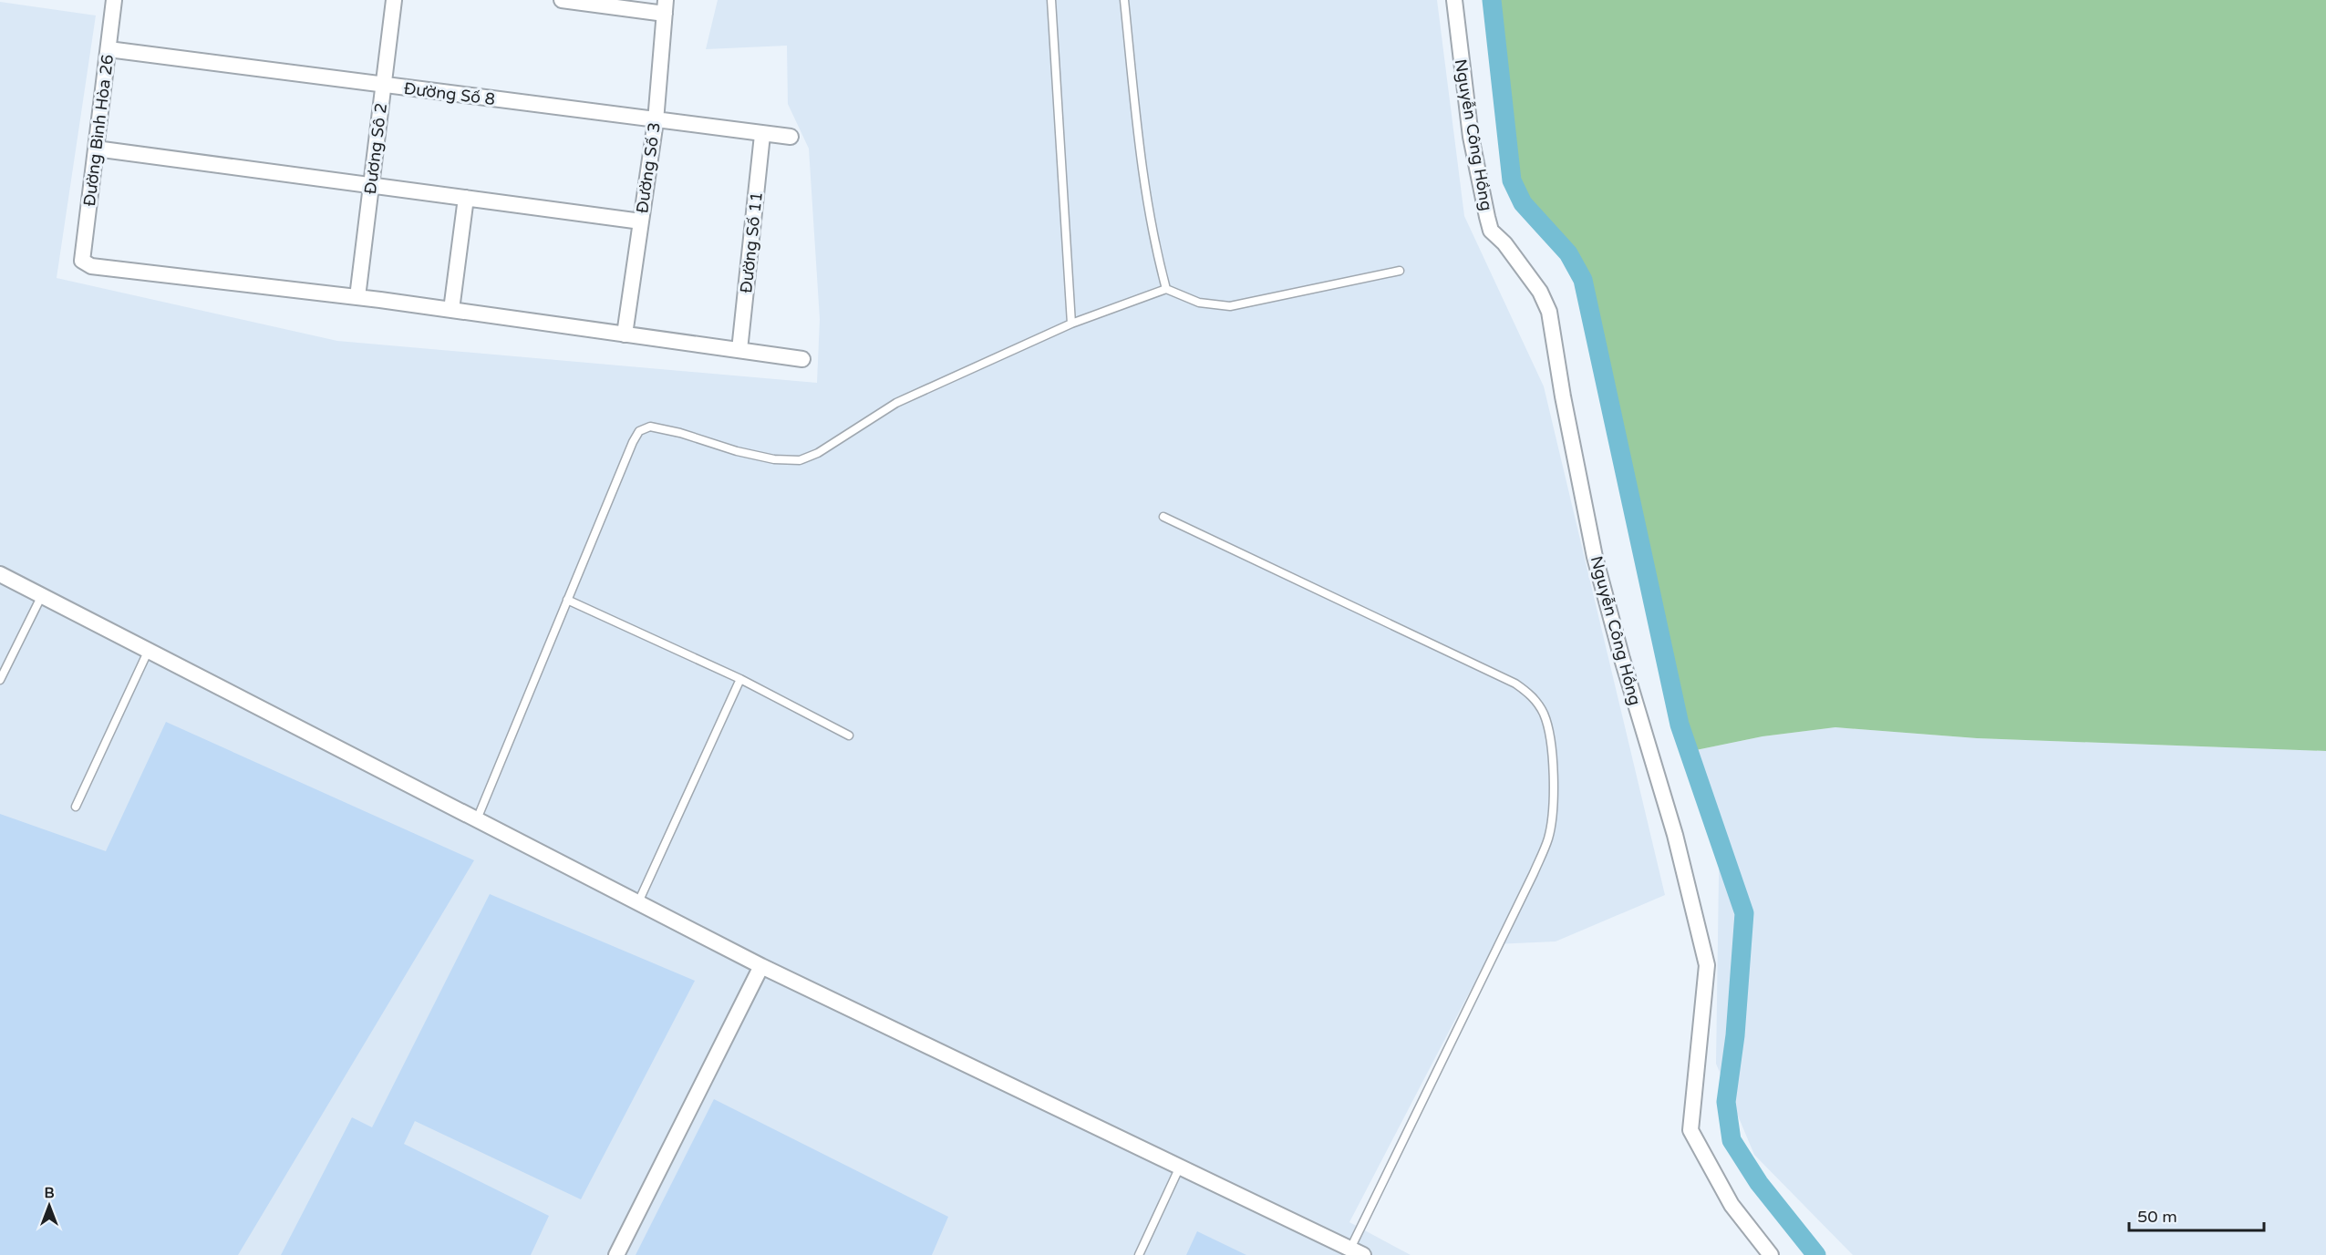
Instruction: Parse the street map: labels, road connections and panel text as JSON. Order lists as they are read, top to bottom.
{
  "streets": {
    "street": [
      "Đường Số 8",
      "Đường Bình Hòa 26",
      "Nguyễn Công Hồng",
      "Đương Sô 2",
      "Đường Số 3",
      "Đường Số 11"
    ]
  },
  "crossings": [
    ["Đường Số 8", "Đường Bình Hòa 26"],
    ["Đường Số 8", "Đương Sô 2"],
    ["Đường Số 8", "Đường Số 3"],
    ["Đường Số 8", "Đường Số 11"],
    ["Đường Bình Hòa 26", "Đương Sô 2"]
  ],
  "scale_bar": "50 m",
  "north": "top"
}
